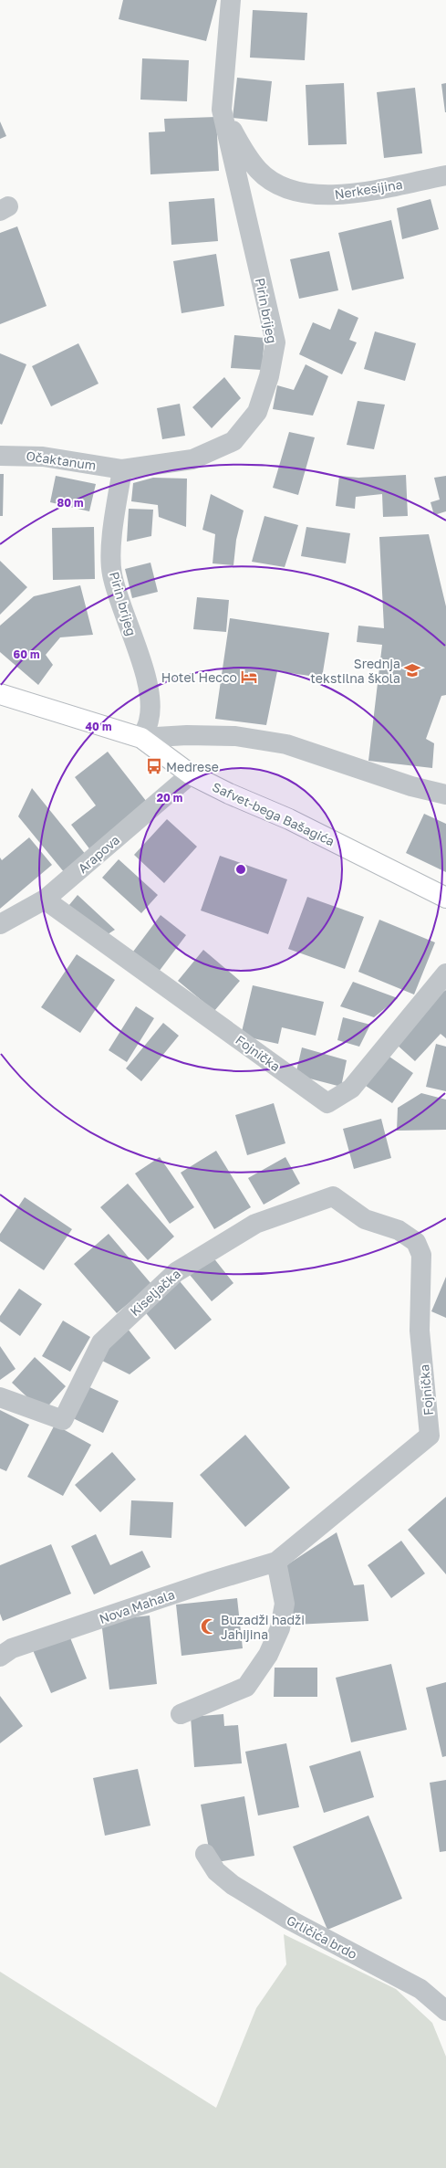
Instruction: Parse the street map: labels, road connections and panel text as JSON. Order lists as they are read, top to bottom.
{
  "streets": {
    "street": [
      "Nerkesijina",
      "Pirin brijeg",
      "Očaktanum",
      "Safvet-bega Bašagića",
      "Arapova",
      "Fojnička",
      "Kiseljačka",
      "Nova Mahala",
      "Grličića brdo"
    ]
  },
  "crossings": [
    ["Nerkesijina", "Pirin brijeg"],
    ["Pirin brijeg", "Očaktanum"],
    ["Pirin brijeg", "Safvet-bega Bašagića"],
    ["Safvet-bega Bašagića", "Arapova"],
    ["Arapova", "Fojnička"],
    ["Fojnička", "Kiseljačka"],
    ["Fojnička", "Nova Mahala"]
  ],
  "places": {
    "school or university": ["Srednja tekstilna škola"],
    "hotel": ["Hotel Hecco"],
    "bus stop": ["Medrese"],
    "mosque": ["Buzadži hadži Jahijina"]
  },
  "rings": [
    "80 m",
    "60 m",
    "40 m",
    "20 m"
  ]
}
